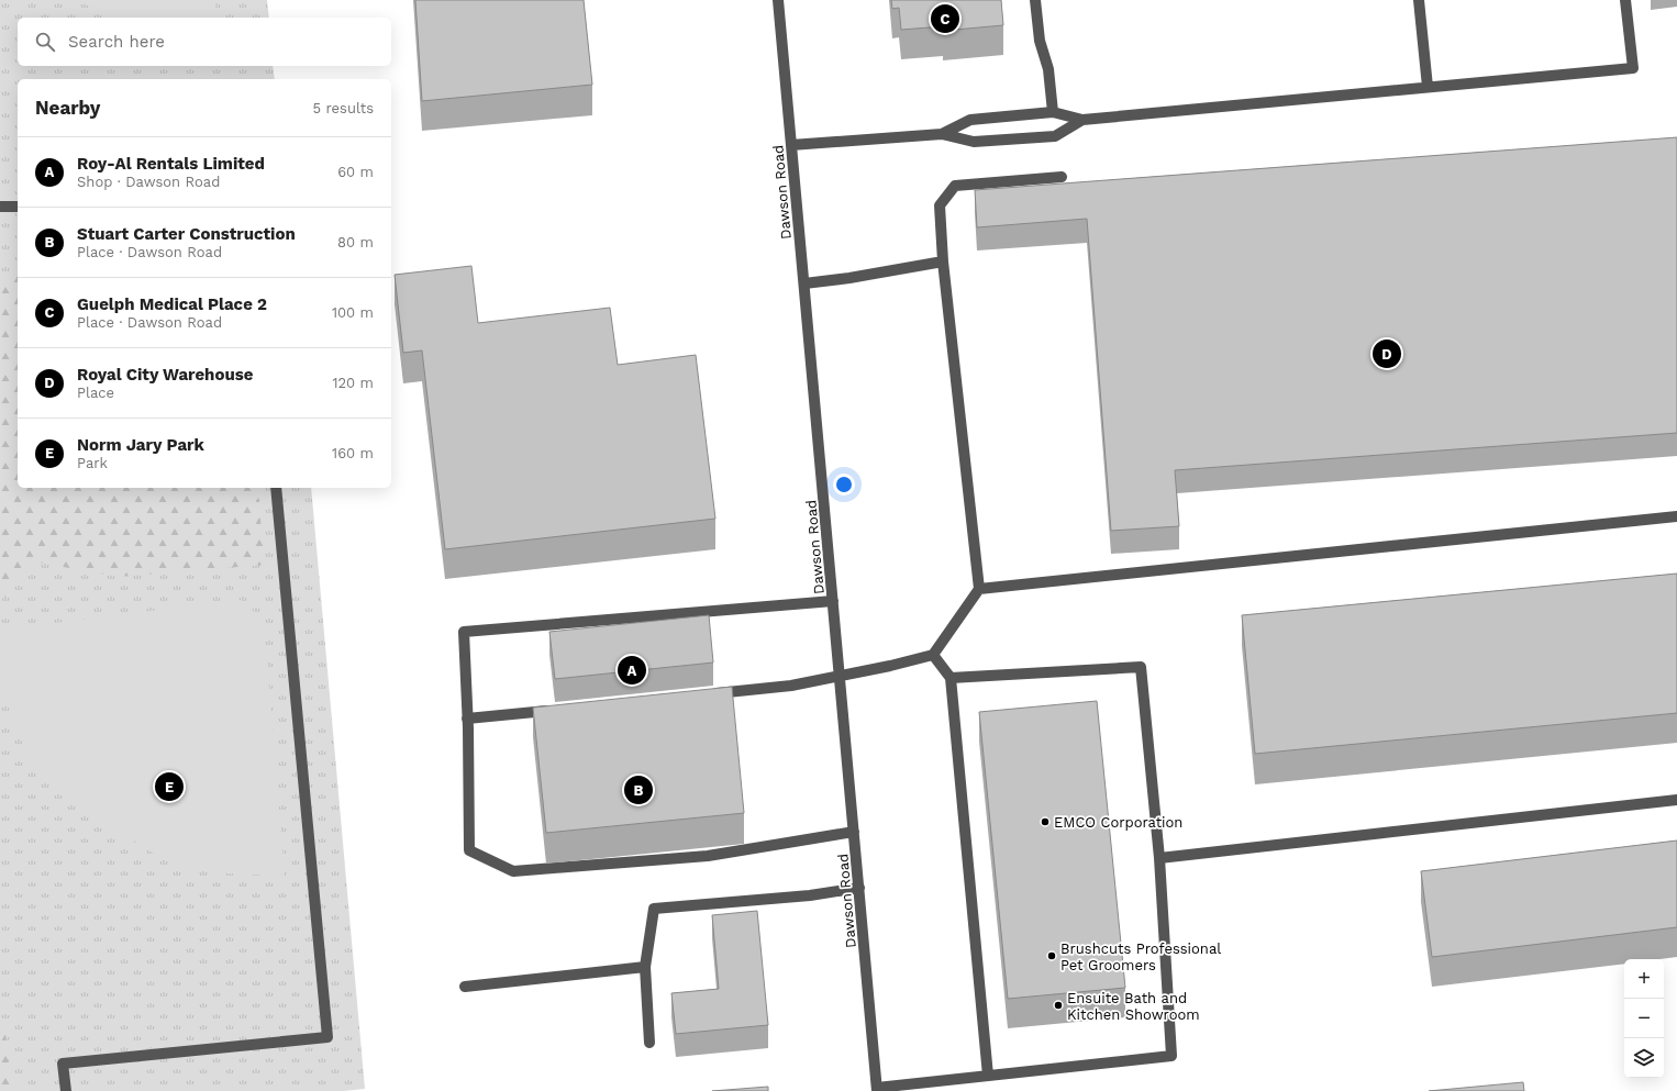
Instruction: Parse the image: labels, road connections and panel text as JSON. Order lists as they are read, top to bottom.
{
  "streets": {
    "street": ["Dawson Road"]
  },
  "places": ["EMCO Corporation", "Brushcuts Professional Pet Groomers", "Ensuite Bath and Kitchen Showroom"],
  "page": {
    "pins": [
      "C",
      "D",
      "A",
      "E",
      "B"
    ],
    "search": "Search here",
    "heading": ["Nearby", "5 results"],
    "list": [
      {
        "mark": "A",
        "name": "Roy-Al Rentals Limited",
        "note": "Shop · Dawson Road",
        "value": "60 m"
      },
      {
        "mark": "B",
        "name": "Stuart Carter Construction",
        "note": "Place · Dawson Road",
        "value": "80 m"
      },
      {
        "mark": "C",
        "name": "Guelph Medical Place 2",
        "note": "Place · Dawson Road",
        "value": "100 m"
      },
      {
        "mark": "D",
        "name": "Royal City Warehouse",
        "note": "Place",
        "value": "120 m"
      },
      {
        "mark": "E",
        "name": "Norm Jary Park",
        "note": "Park",
        "value": "160 m"
      }
    ],
    "map_buttons": ["+", "−"]
  }
}
